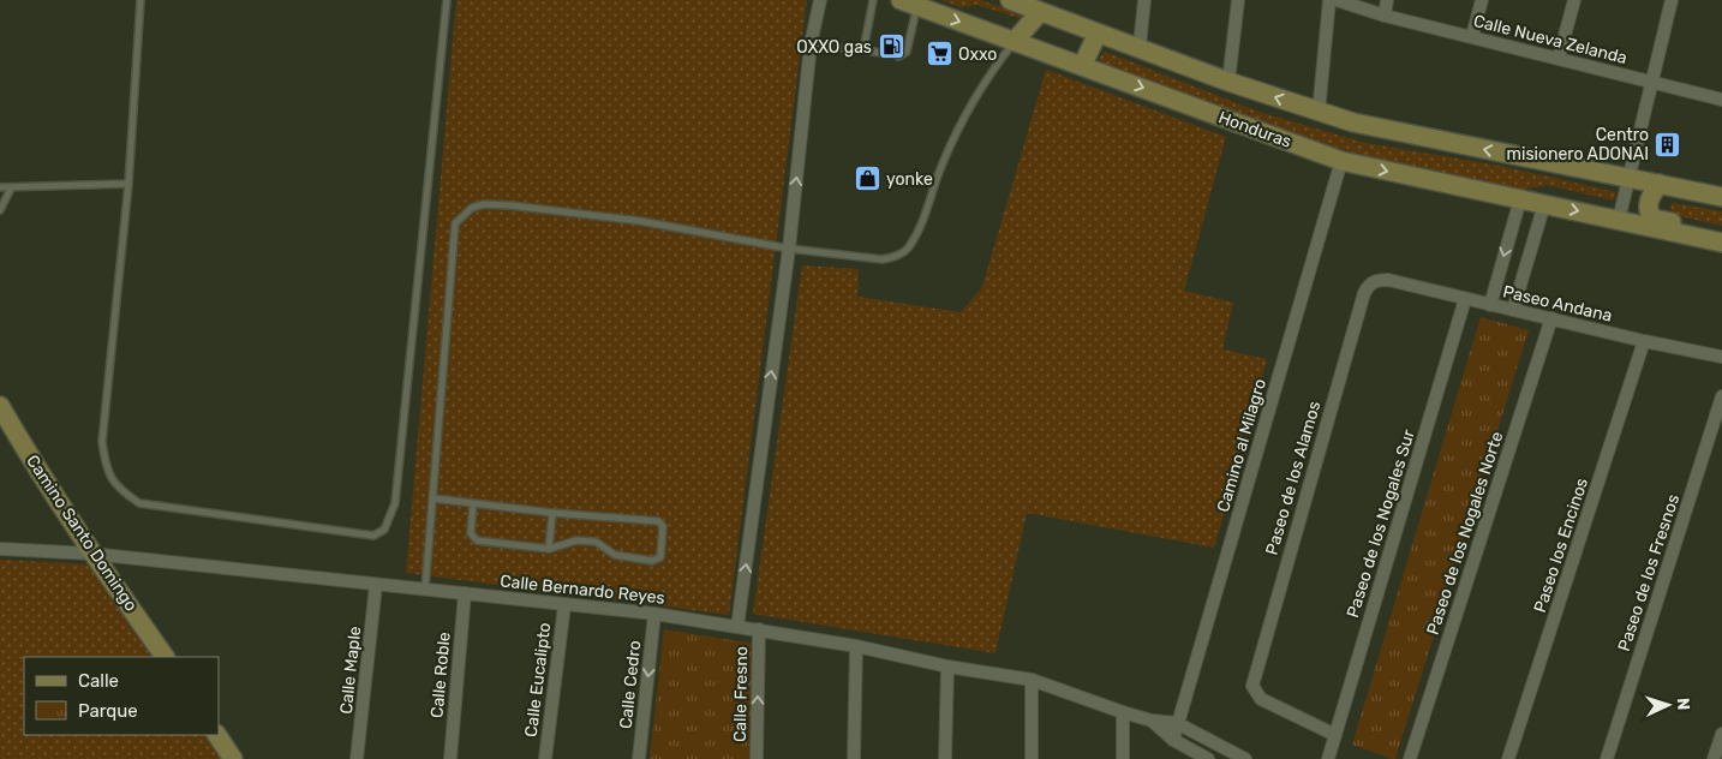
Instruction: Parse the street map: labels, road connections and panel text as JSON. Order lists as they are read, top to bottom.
{
  "streets": {
    "street": [
      "Calle Nueva Zelanda",
      "Honduras",
      "Paseo Andana",
      "Camino al Milagro",
      "Paseo de los Alamos",
      "Paseo de los Nogales Sur",
      "Camino Santo Domingo",
      "Paseo de los Nogales Norte",
      "Paseo los Encinos",
      "Paseo de los Fresnos",
      "Calle Bernardo Reyes",
      "Calle Maple",
      "Calle Roble",
      "Calle Eucalipto",
      "Calle Cedro",
      "Calle Fresno"
    ]
  },
  "crossings": [
    ["Honduras", "Camino al Milagro"],
    ["Paseo Andana", "Paseo de los Alamos"],
    ["Paseo Andana", "Paseo de los Nogales Sur"],
    ["Paseo Andana", "Paseo de los Nogales Norte"],
    ["Paseo Andana", "Paseo los Encinos"],
    ["Camino al Milagro", "Calle Bernardo Reyes"],
    ["Paseo de los Alamos", "Paseo de los Nogales Sur"],
    ["Camino Santo Domingo", "Calle Bernardo Reyes"],
    ["Calle Bernardo Reyes", "Calle Maple"],
    ["Calle Bernardo Reyes", "Calle Roble"],
    ["Calle Bernardo Reyes", "Calle Eucalipto"],
    ["Calle Bernardo Reyes", "Calle Cedro"],
    ["Calle Bernardo Reyes", "Calle Fresno"]
  ],
  "one_way": ["Calle Cedro"],
  "places": {
    "fuel station": ["OXXO gas"],
    "supermarket": ["Oxxo"],
    "building": ["Centro misionero ADONAI"],
    "shop": ["yonke"]
  },
  "legend": ["Calle", "Parque"],
  "north": "right"
}
